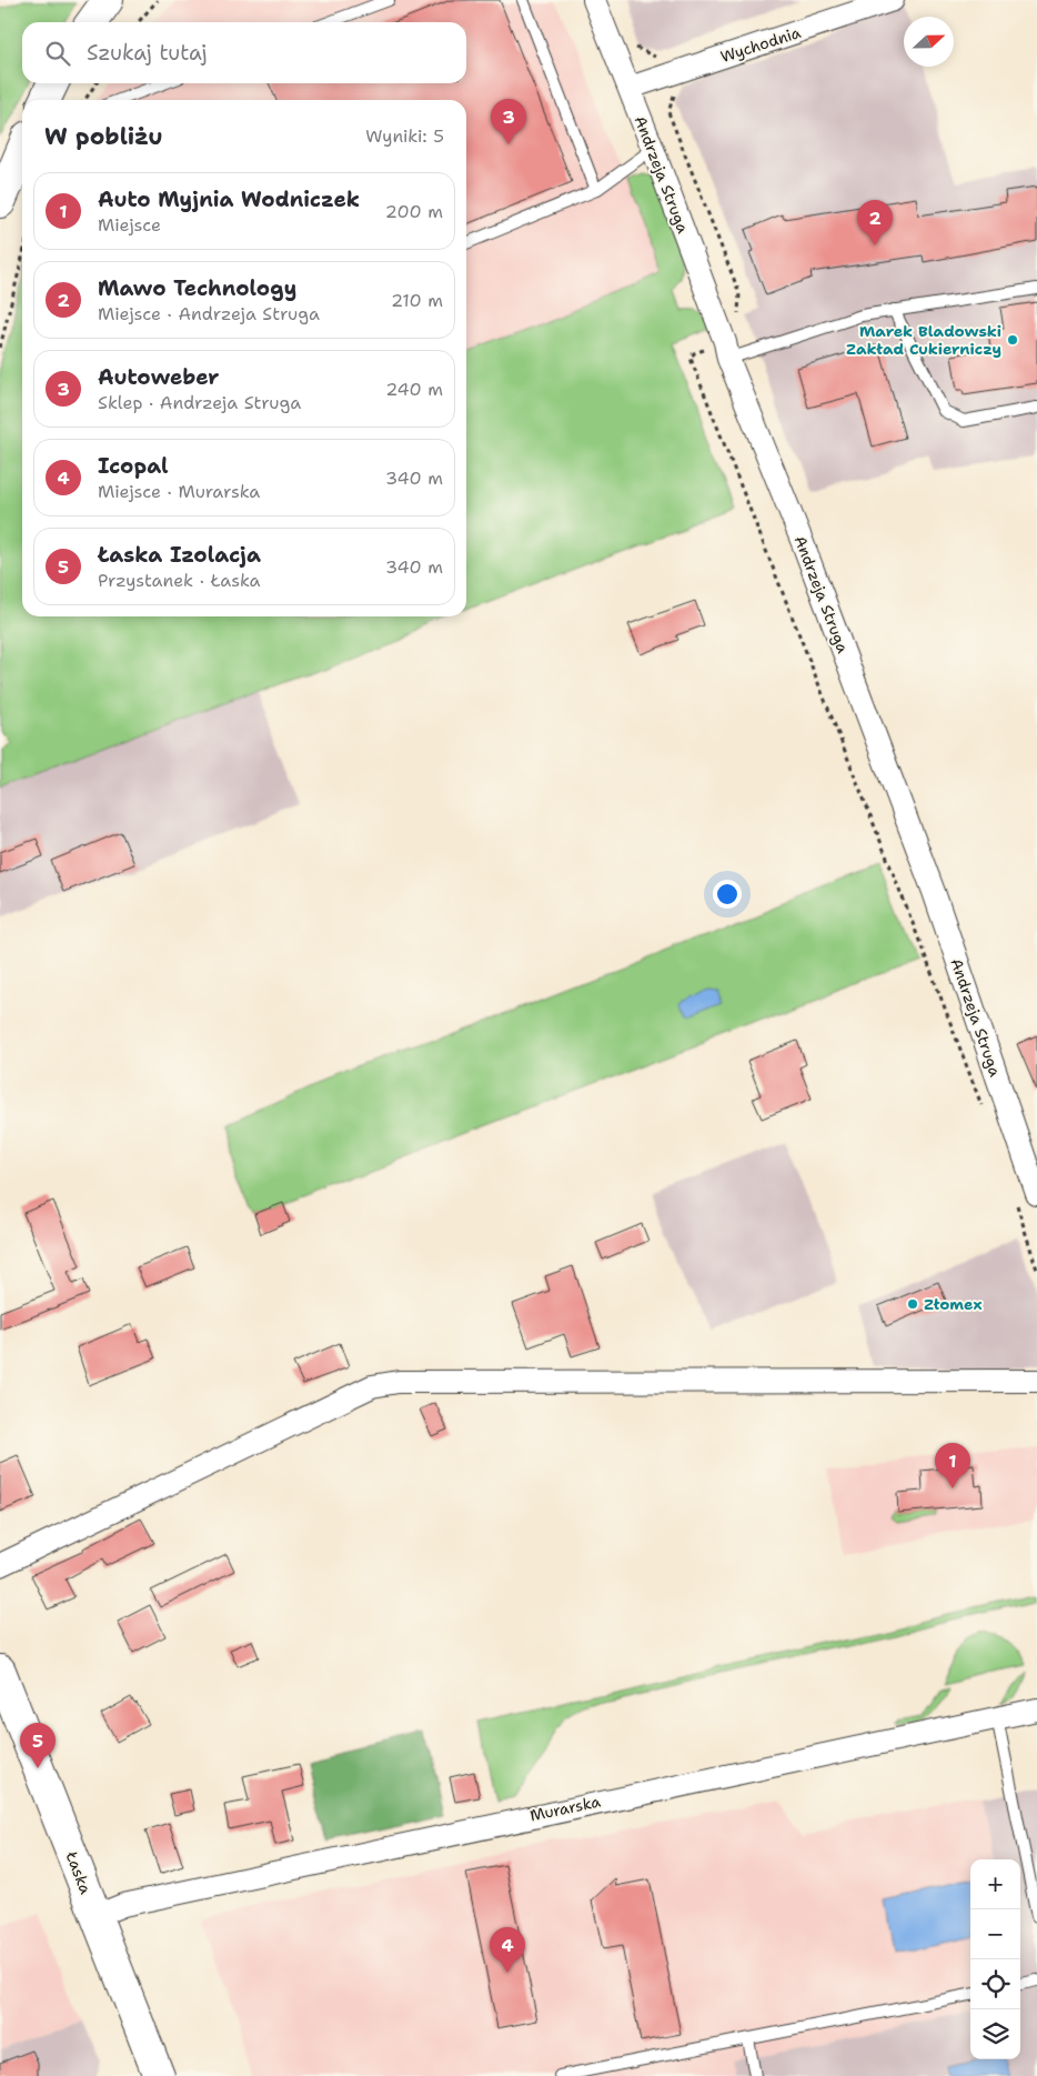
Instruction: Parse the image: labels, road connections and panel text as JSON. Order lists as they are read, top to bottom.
{
  "streets": {
    "main road": ["Łaska"],
    "street": ["Wychodnia", "Andrzeja Struga", "Murarska"]
  },
  "crossings": [
    ["Wychodnia", "Andrzeja Struga"],
    ["Murarska", "Łaska"]
  ],
  "places": ["Marek Bladowski Zakład Cukierniczy", "Złomex"],
  "north": "right",
  "page": {
    "search": "Szukaj tutaj",
    "pins": [
      "3",
      "2",
      "1",
      "5",
      "4"
    ],
    "heading": ["W pobliżu", "Wyniki: 5"],
    "list": [
      {
        "mark": "1",
        "name": "Auto Myjnia Wodniczek",
        "note": "Miejsce",
        "value": "200 m"
      },
      {
        "mark": "2",
        "name": "Mawo Technology",
        "note": "Miejsce · Andrzeja Struga",
        "value": "210 m"
      },
      {
        "mark": "3",
        "name": "Autoweber",
        "note": "Sklep · Andrzeja Struga",
        "value": "240 m"
      },
      {
        "mark": "4",
        "name": "Icopal",
        "note": "Miejsce · Murarska",
        "value": "340 m"
      },
      {
        "mark": "5",
        "name": "Łaska Izolacja",
        "note": "Przystanek · Łaska",
        "value": "340 m"
      }
    ],
    "map_buttons": ["+", "−"]
  }
}
